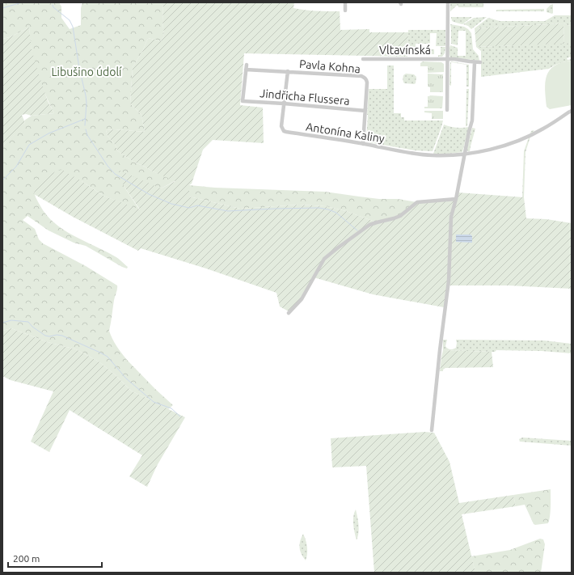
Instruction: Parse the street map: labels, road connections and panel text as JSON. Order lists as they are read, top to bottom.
{
  "streets": {
    "street": [
      "Vltavínská",
      "Pavla Kohna",
      "Jindřicha Flussera",
      "Antonína Kaliny"
    ]
  },
  "crossings": [
    ["Pavla Kohna", "Jindřicha Flussera"],
    ["Pavla Kohna", "Antonína Kaliny"],
    ["Jindřicha Flussera", "Antonína Kaliny"]
  ],
  "parks": ["Libušino údolí"],
  "scale_bar": "200 m"
}
